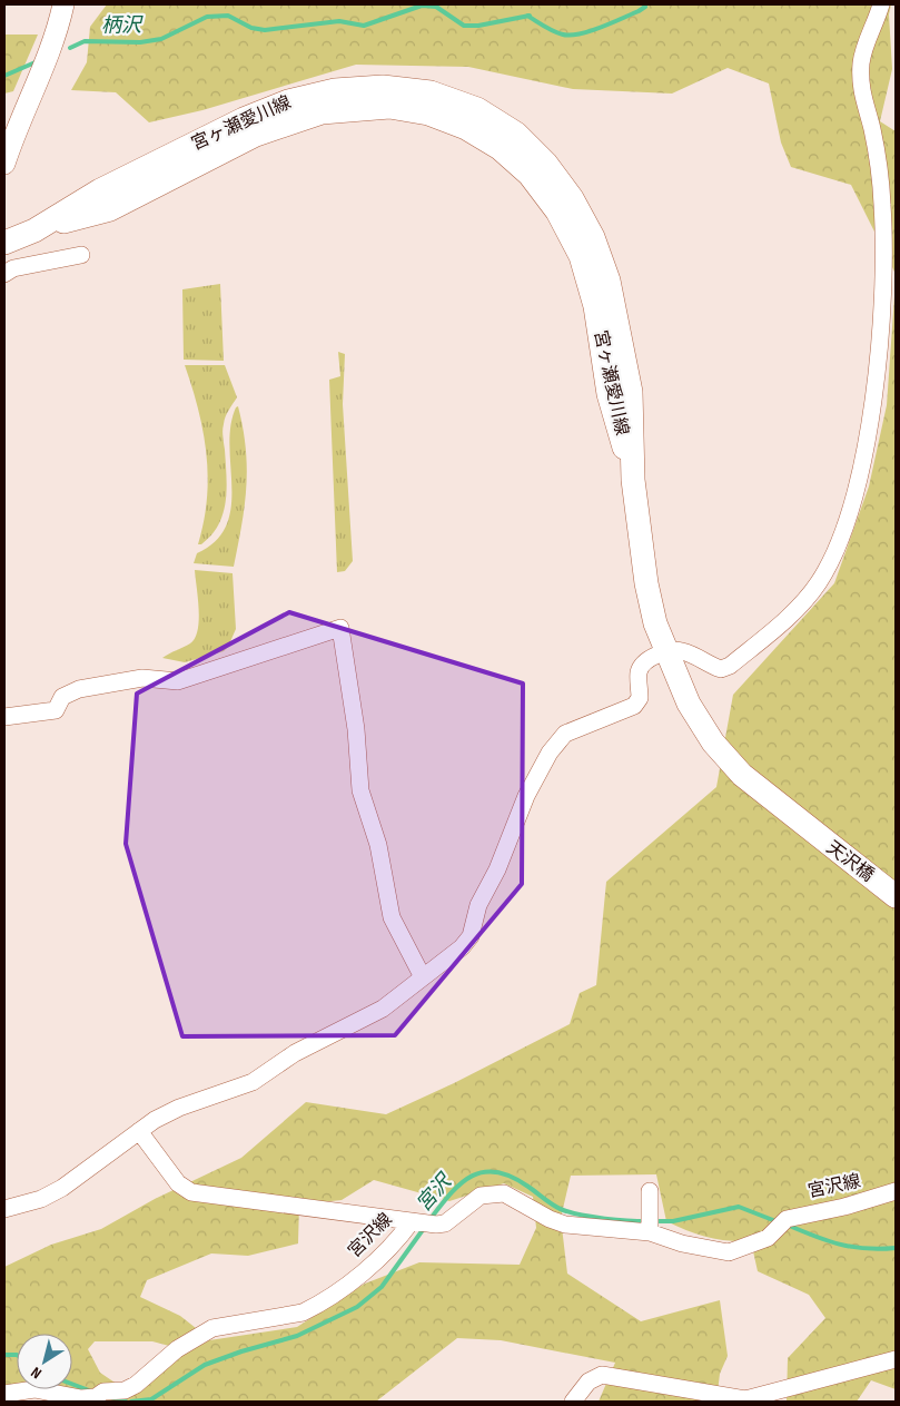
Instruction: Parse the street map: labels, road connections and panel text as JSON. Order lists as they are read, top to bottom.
{
  "streets": {
    "main road": ["宮ヶ瀬愛川線", "天沢橋"],
    "street": ["宮沢線"]
  },
  "crossings": [
    ["宮ヶ瀬愛川線", "天沢橋"]
  ],
  "water": ["柄沢", "宮沢"],
  "north": "bottom left"
}
